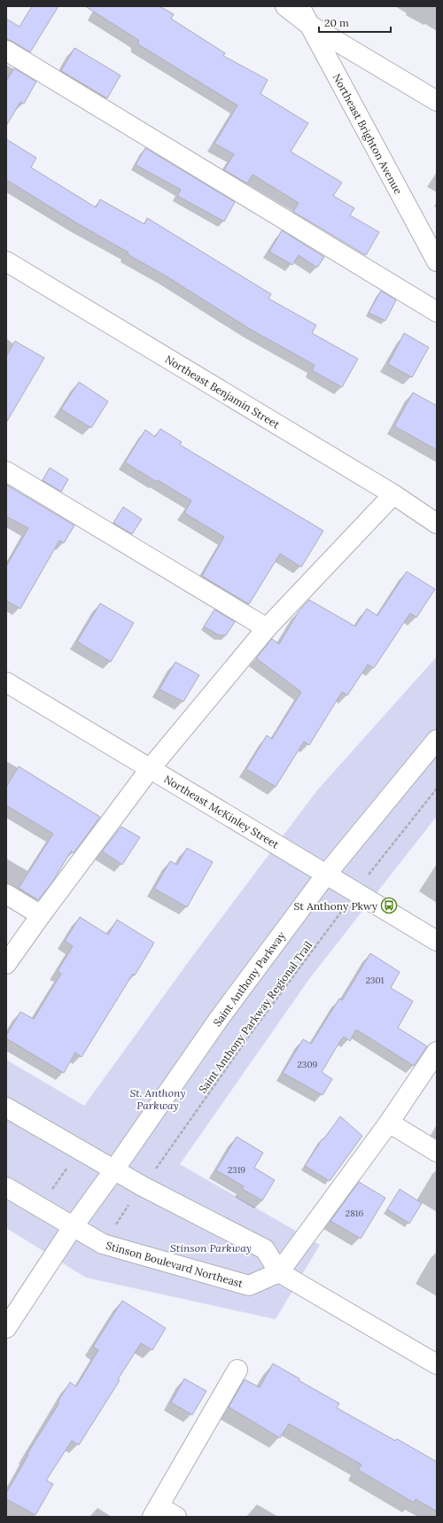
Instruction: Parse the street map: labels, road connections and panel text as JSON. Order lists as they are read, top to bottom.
{
  "streets": {
    "street": [
      "Northeast Brighton Avenue",
      "Northeast Benjamin Street",
      "Northeast McKinley Street",
      "Saint Anthony Parkway",
      "Stinson Boulevard Northeast"
    ],
    "path": ["Saint Anthony Parkway Regional Trail"]
  },
  "crossings": [
    ["Northeast McKinley Street", "Saint Anthony Parkway"],
    ["Saint Anthony Parkway", "Stinson Boulevard Northeast"]
  ],
  "parks": ["St. Anthony Parkway", "Stinson Parkway"],
  "places": {
    "bus stop": ["St Anthony Pkwy"]
  },
  "house_numbers": [
    "2301",
    "2309",
    "2319",
    "2816"
  ],
  "scale_bar": "20 m"
}
